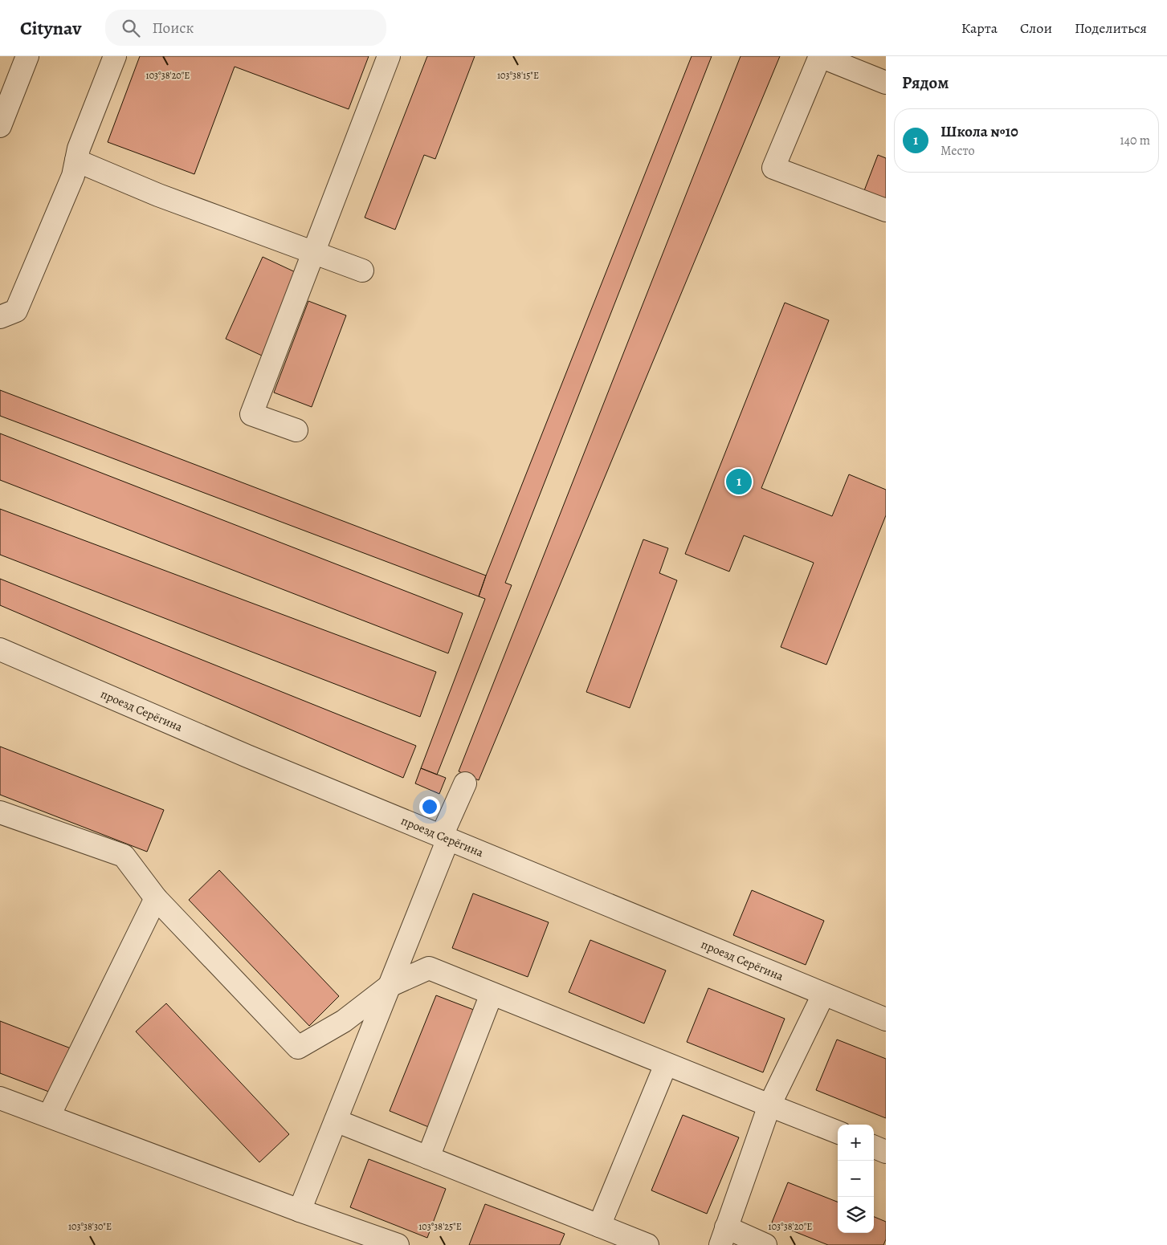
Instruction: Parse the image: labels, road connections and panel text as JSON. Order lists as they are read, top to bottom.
{
  "streets": {
    "street": ["проезд Серёгина"]
  },
  "page": {
    "header": "Citynav",
    "search": "Поиск",
    "nav": ["Карта", "Слои", "Поделиться"],
    "heading": "Рядом",
    "list": [
      {
        "mark": "1",
        "name": "Школа №10",
        "note": "Место",
        "value": "140 m"
      }
    ],
    "pins": "1",
    "map_buttons": ["+", "−"]
  },
  "coordinates": [
    "103°38'15\"E",
    "103°38'20\"E",
    "103°38'30\"E",
    "103°38'25\"E"
  ]
}
